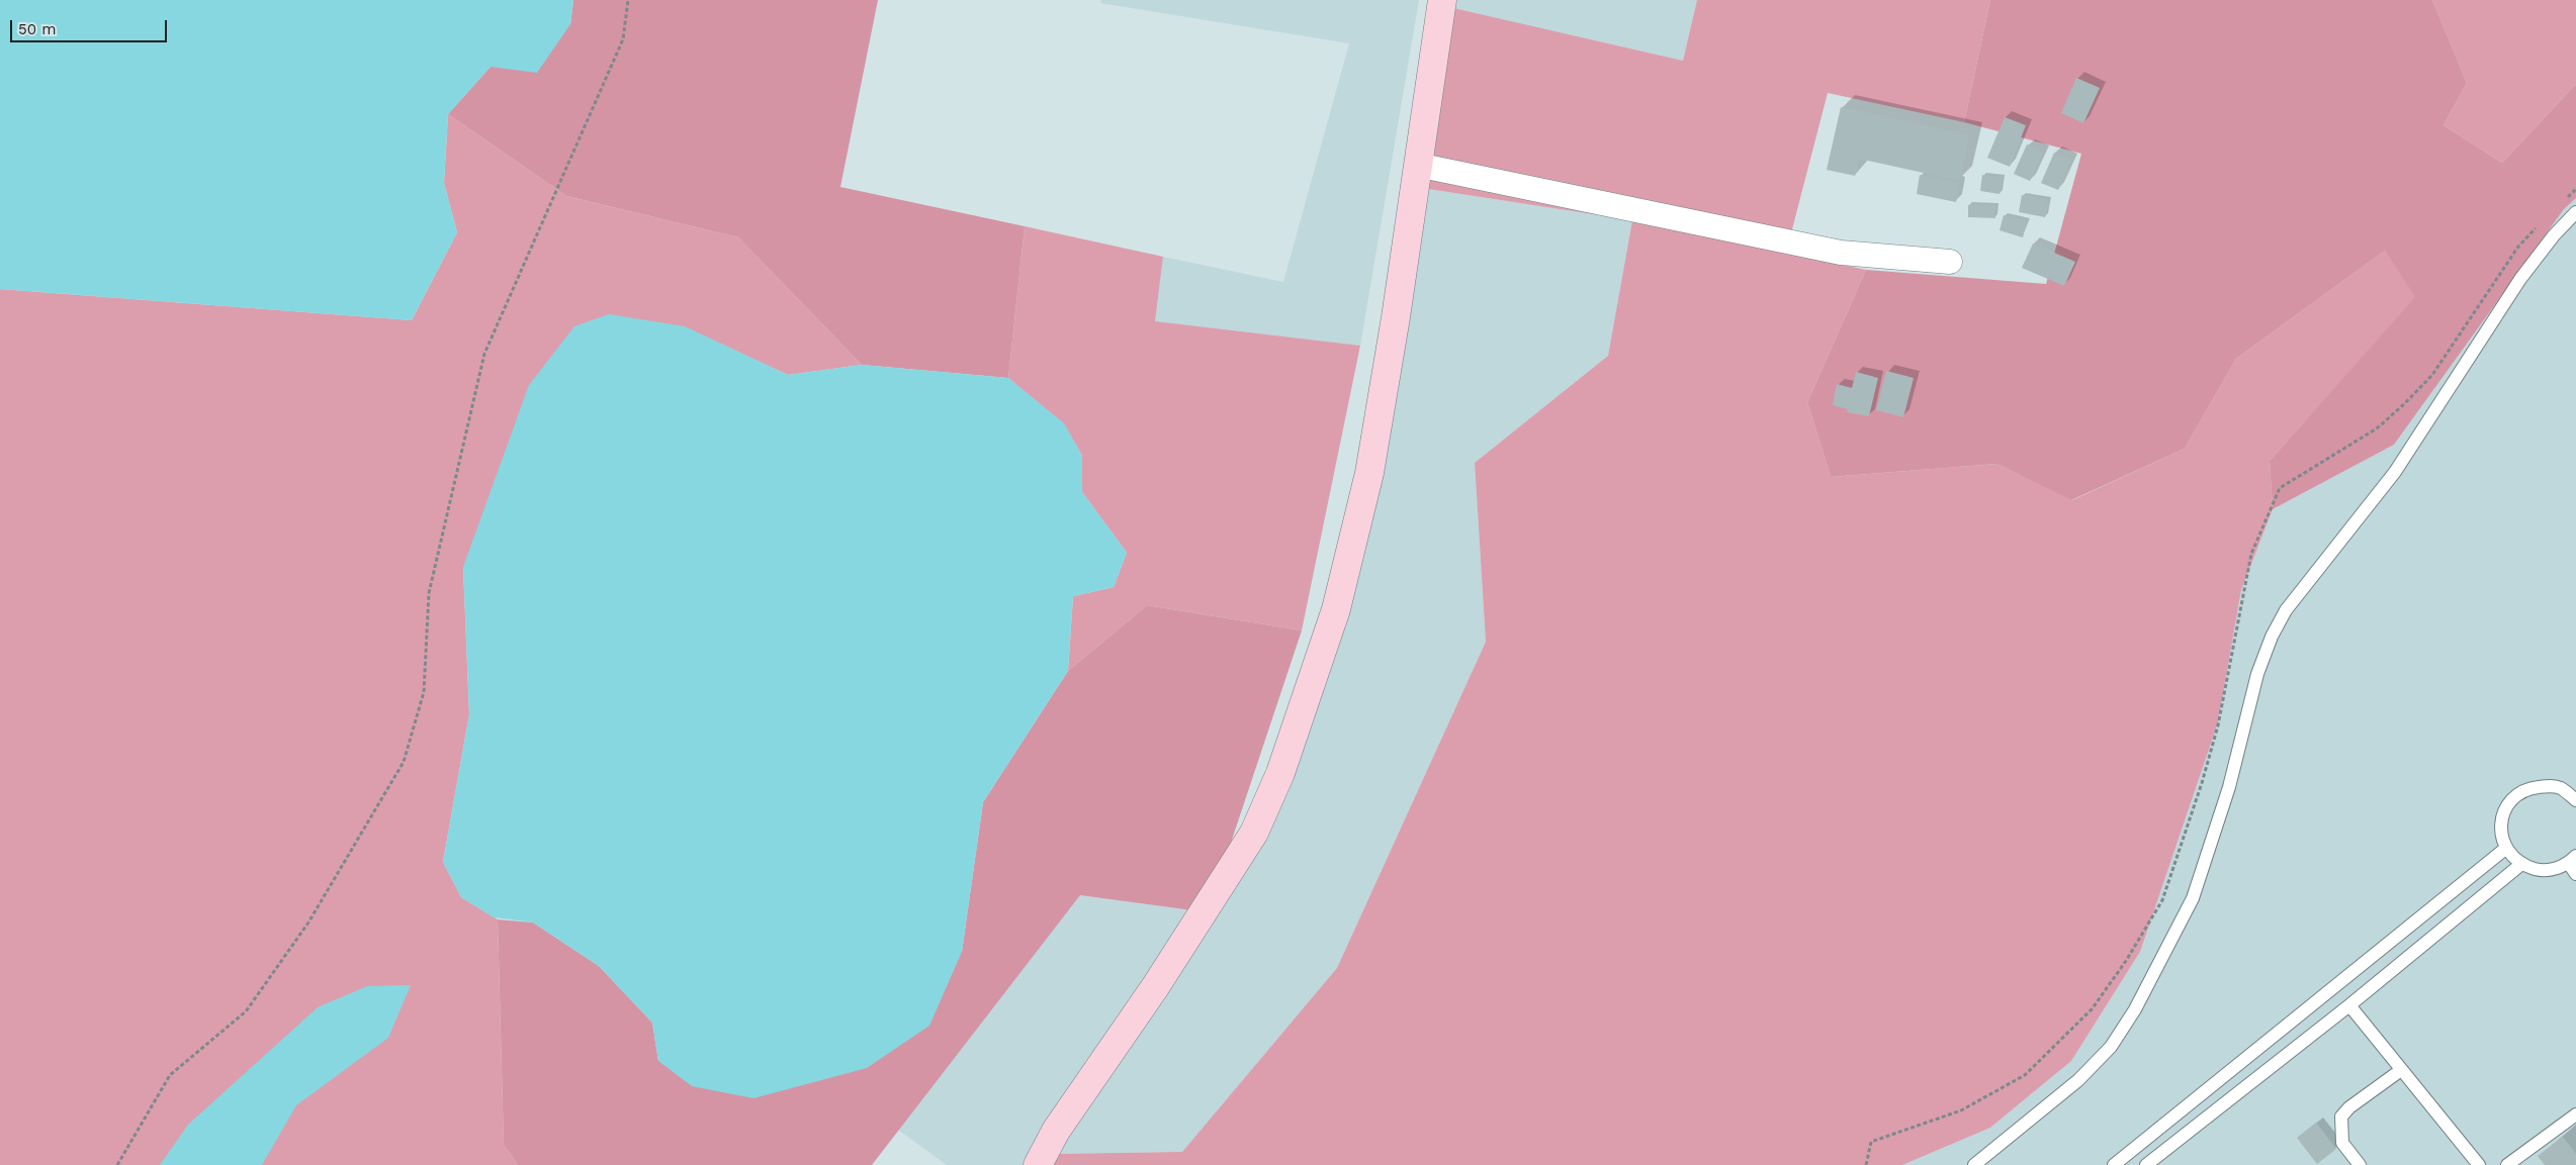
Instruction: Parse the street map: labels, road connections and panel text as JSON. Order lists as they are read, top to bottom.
{
  "scale_bar": "50 m"
}
